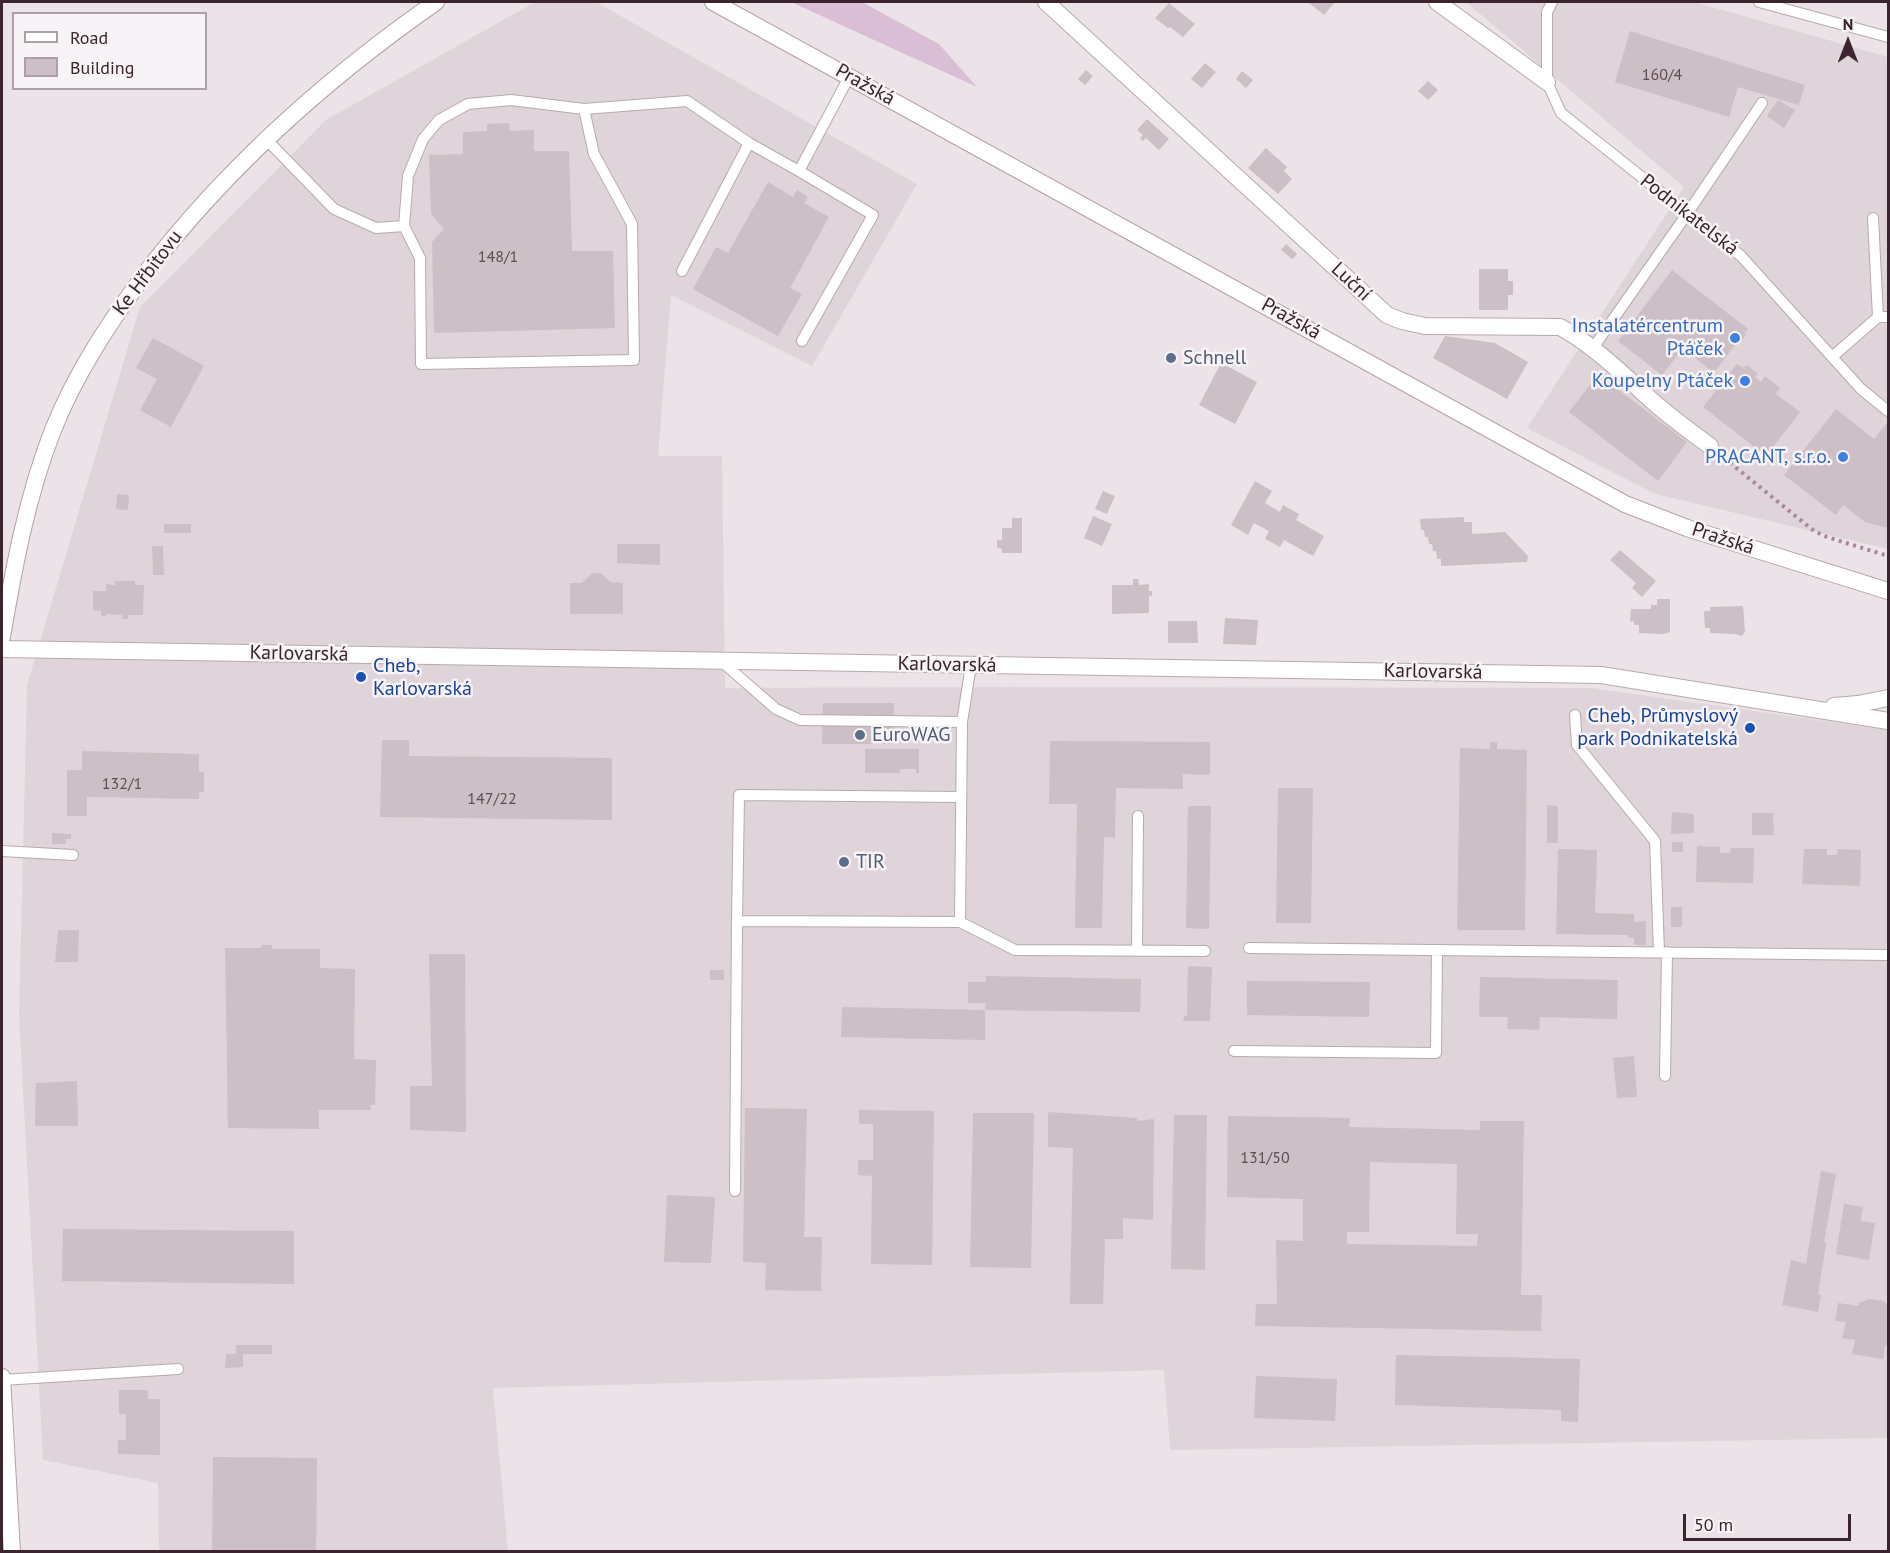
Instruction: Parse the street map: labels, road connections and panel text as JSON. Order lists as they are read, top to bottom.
{
  "streets": {
    "street": [
      "Pražská",
      "Ke Hřbitovu",
      "Luční",
      "Karlovarská"
    ],
    "lane": ["Podnikatelská"]
  },
  "places": [
    "Instalatércentrum Ptáček",
    "Schnell",
    "Koupelny Ptáček",
    "PRACANT, s.r.o.",
    "Cheb, Karlovarská",
    "Cheb, Průmyslový park Podnikatelská",
    "EuroWAG",
    "TIR"
  ],
  "house_numbers": [
    "160/4",
    "148/1",
    "132/1",
    "147/22",
    "131/50"
  ],
  "legend": ["Road", "Building"],
  "scale_bar": "50 m",
  "north": "top"
}
